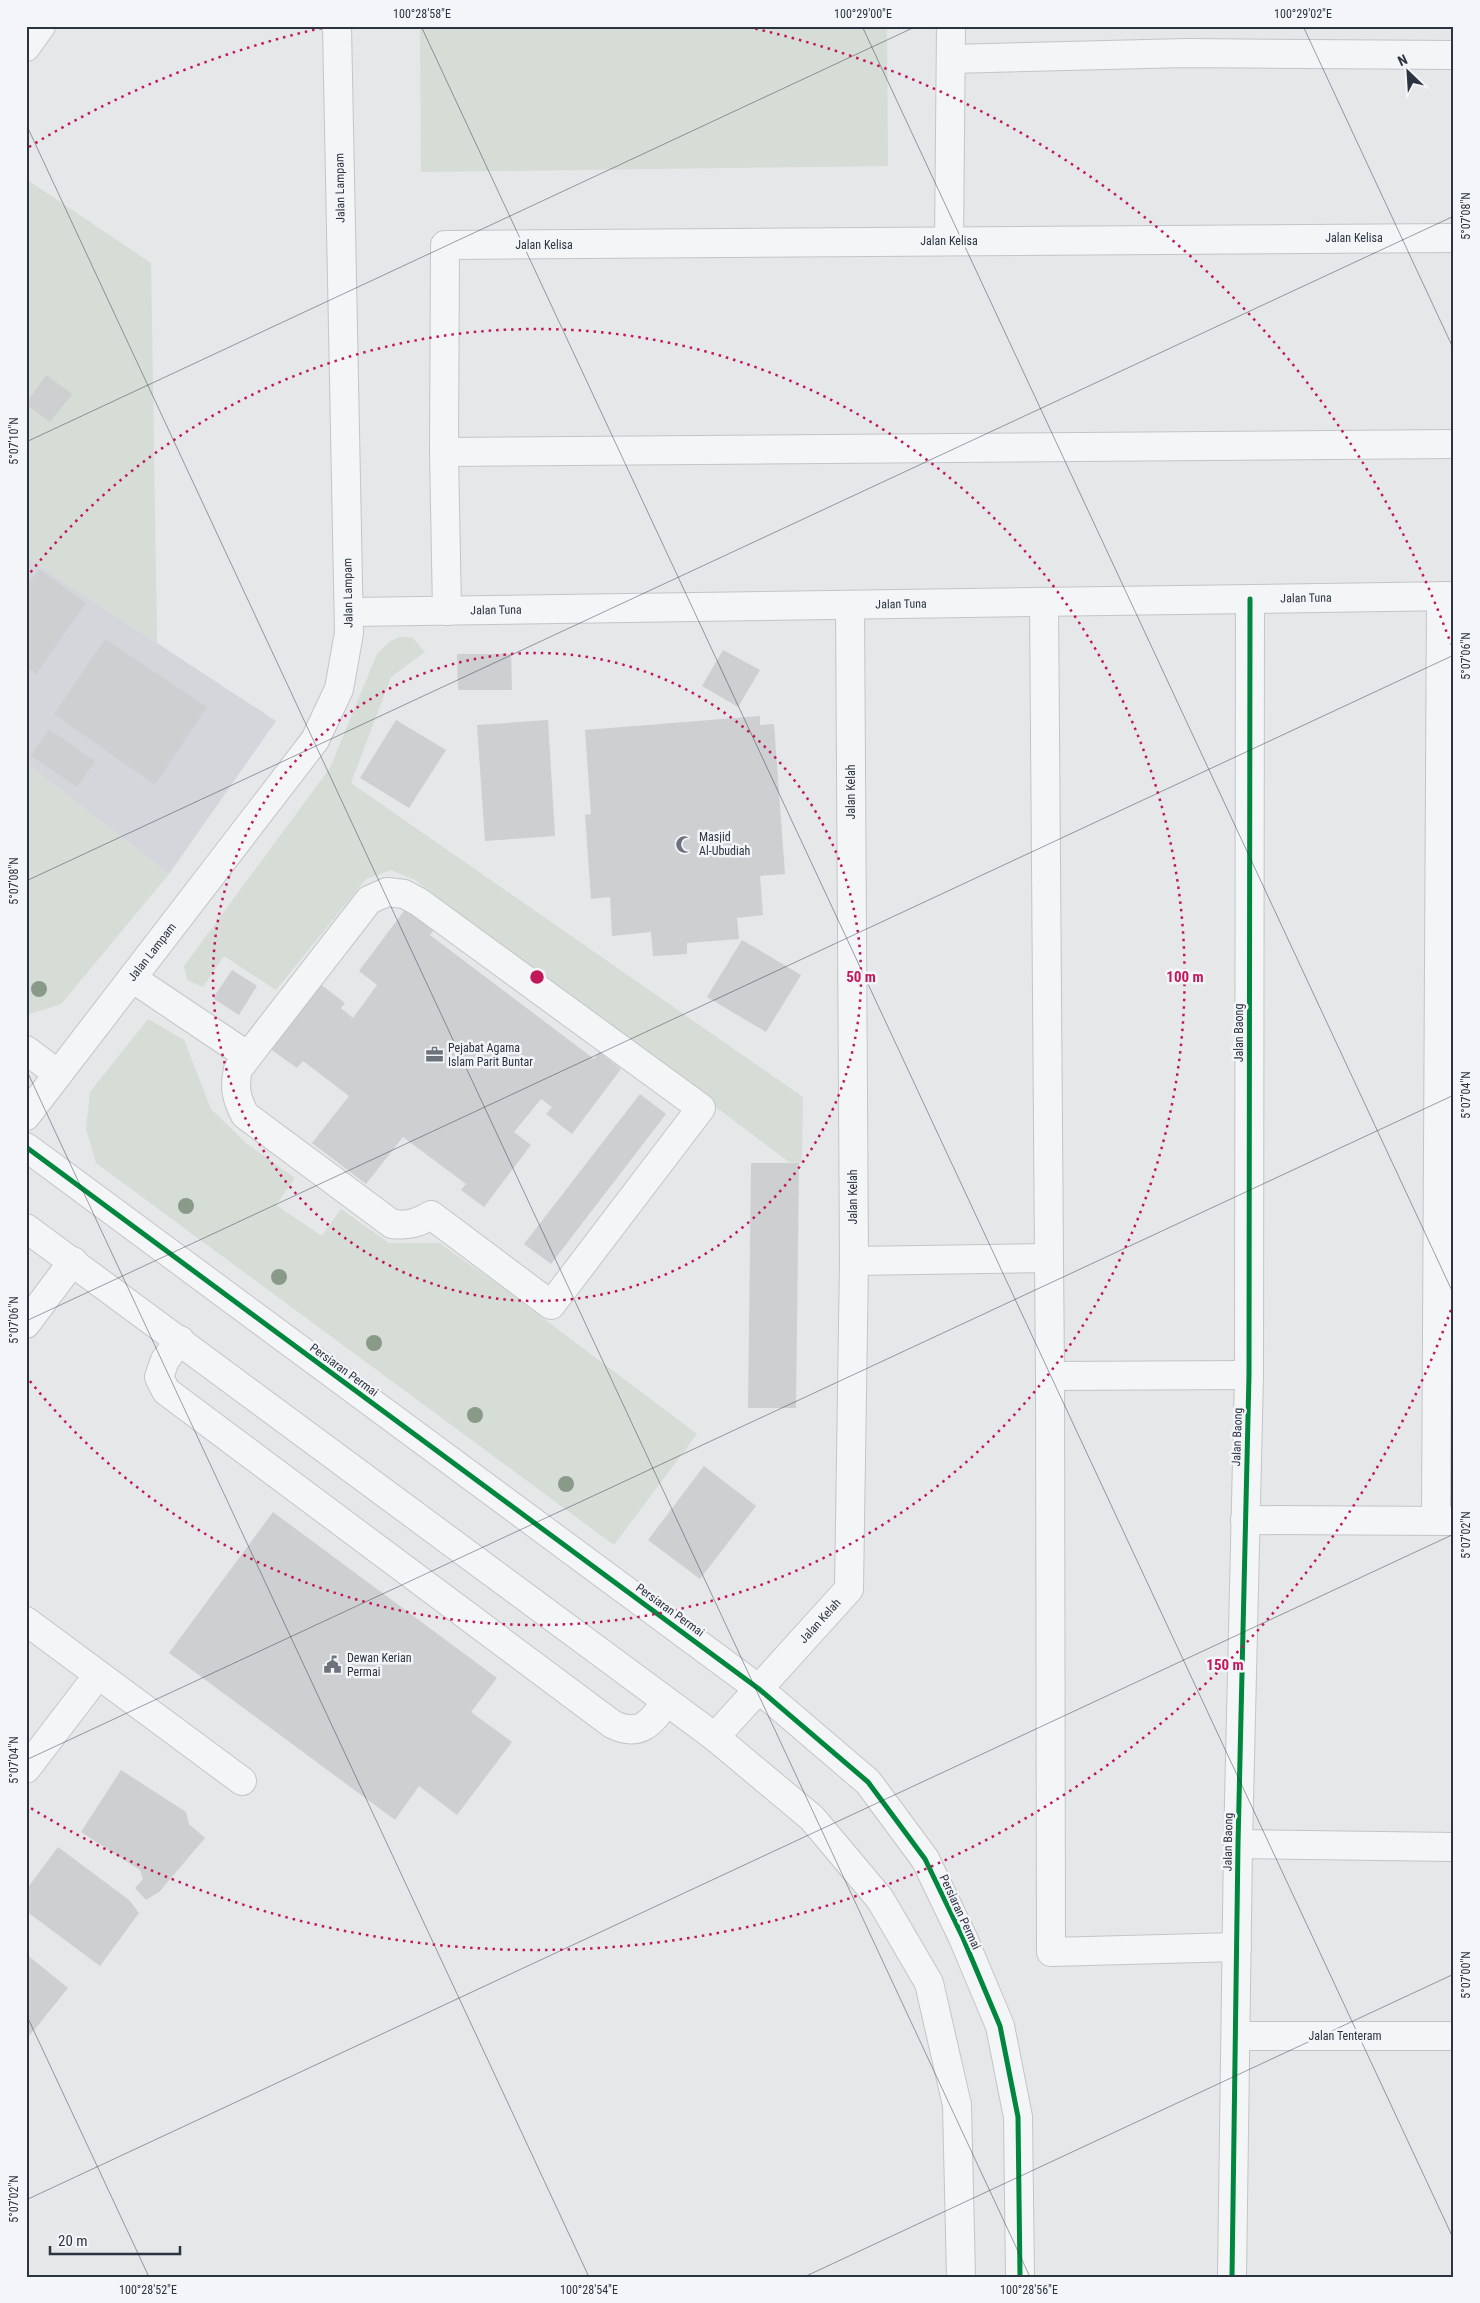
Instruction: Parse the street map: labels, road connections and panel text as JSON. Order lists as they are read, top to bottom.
{
  "streets": {
    "street": [
      "Jalan Lampam",
      "Jalan Kelisa",
      "Jalan Tuna",
      "Jalan Kelah",
      "Jalan Baong",
      "Persiaran Permai",
      "Jalan Tenteram"
    ]
  },
  "crossings": [
    ["Jalan Lampam", "Jalan Tuna"],
    ["Jalan Tuna", "Jalan Kelah"],
    ["Jalan Tuna", "Jalan Baong"],
    ["Jalan Kelah", "Persiaran Permai"],
    ["Jalan Baong", "Jalan Tenteram"]
  ],
  "places": {
    "mosque": ["Masjid Al-Ubudiah"],
    "office": ["Pejabat Agama Islam Parit Buntar"],
    "public building": ["Dewan Kerian Permai"]
  },
  "scale_bar": "20 m",
  "north": "top left",
  "coordinates": [
    "100°28'58\"E",
    "100°29'00\"E",
    "100°29'02\"E",
    "5°07'08\"N",
    "5°07'10\"N",
    "5°07'06\"N",
    "5°07'04\"N",
    "5°07'02\"N",
    "5°07'00\"N",
    "100°28'52\"E",
    "100°28'54\"E",
    "100°28'56\"E"
  ],
  "rings": ["50 m", "100 m", "150 m"]
}
